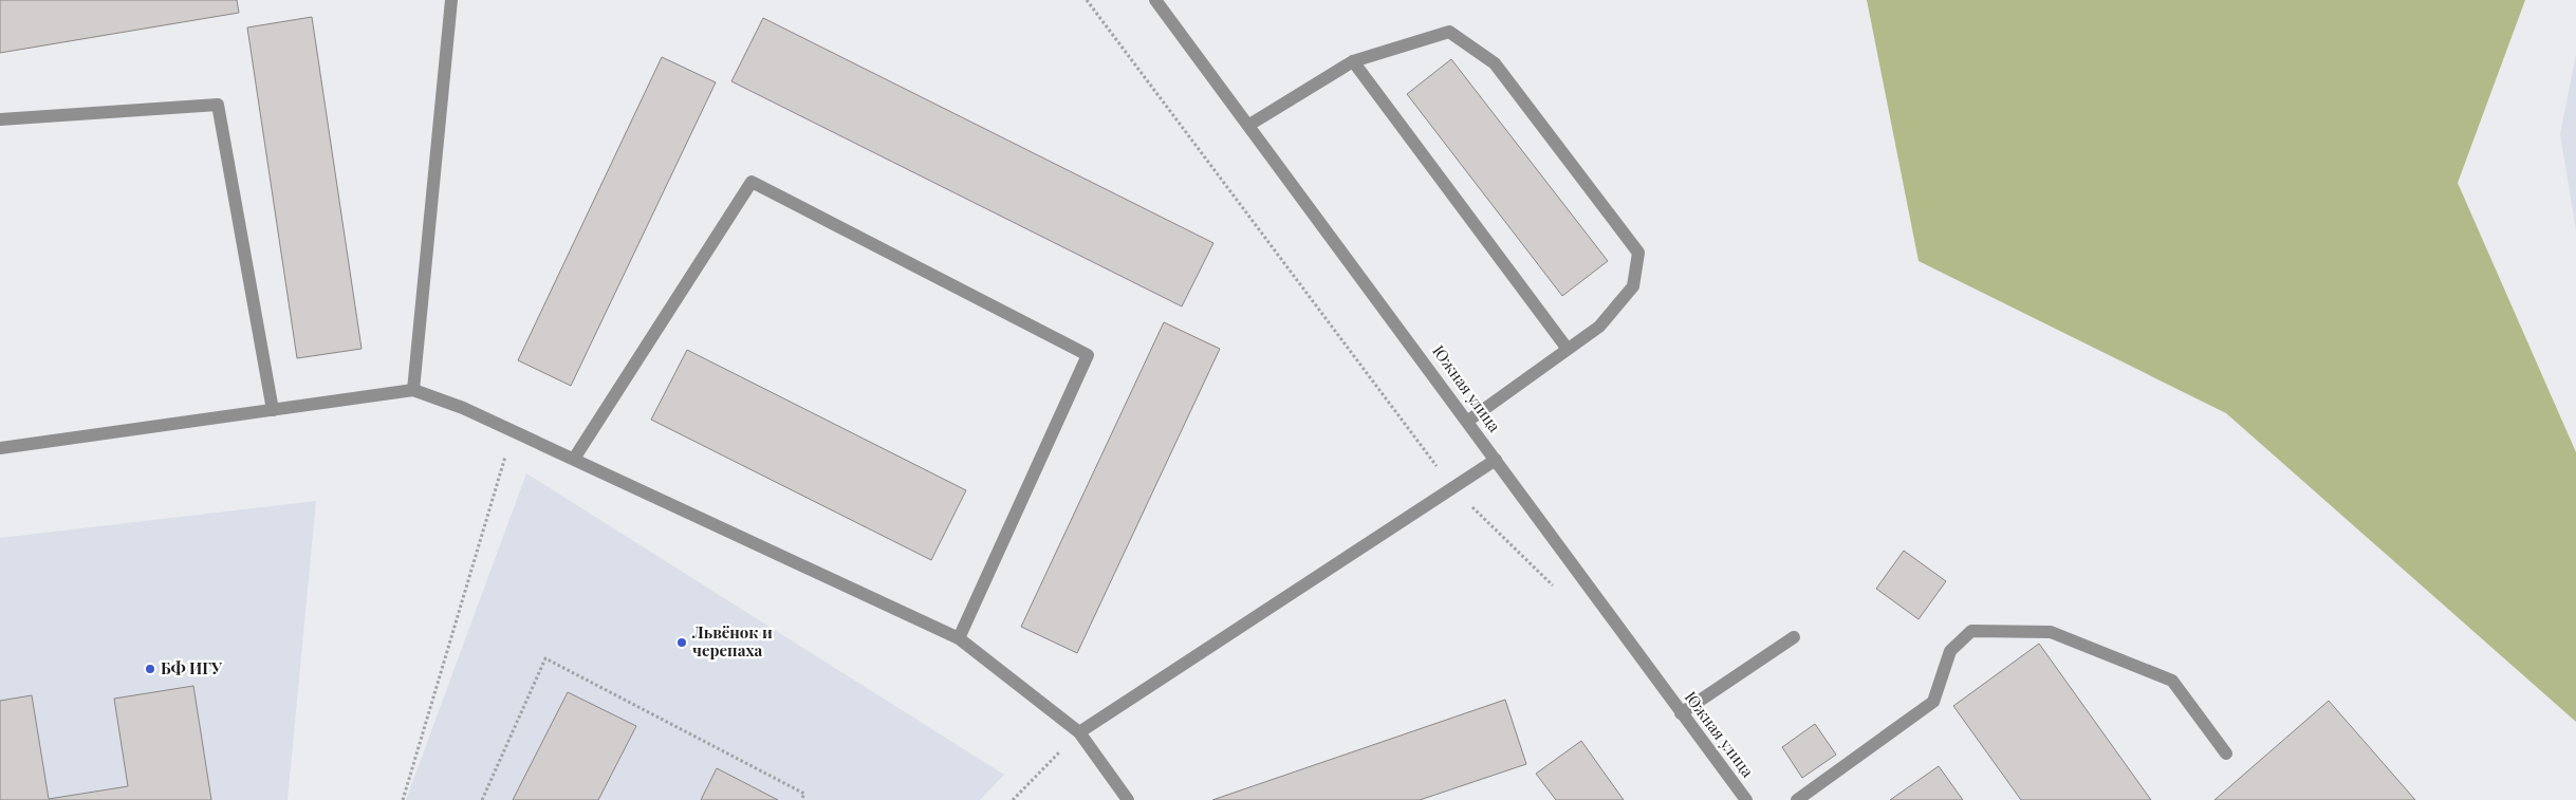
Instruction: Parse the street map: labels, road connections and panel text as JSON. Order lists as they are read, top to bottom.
{
  "streets": {
    "street": ["Южная улица"]
  },
  "places": ["Львёнок и черепаха", "БФ ИГУ"]
}
